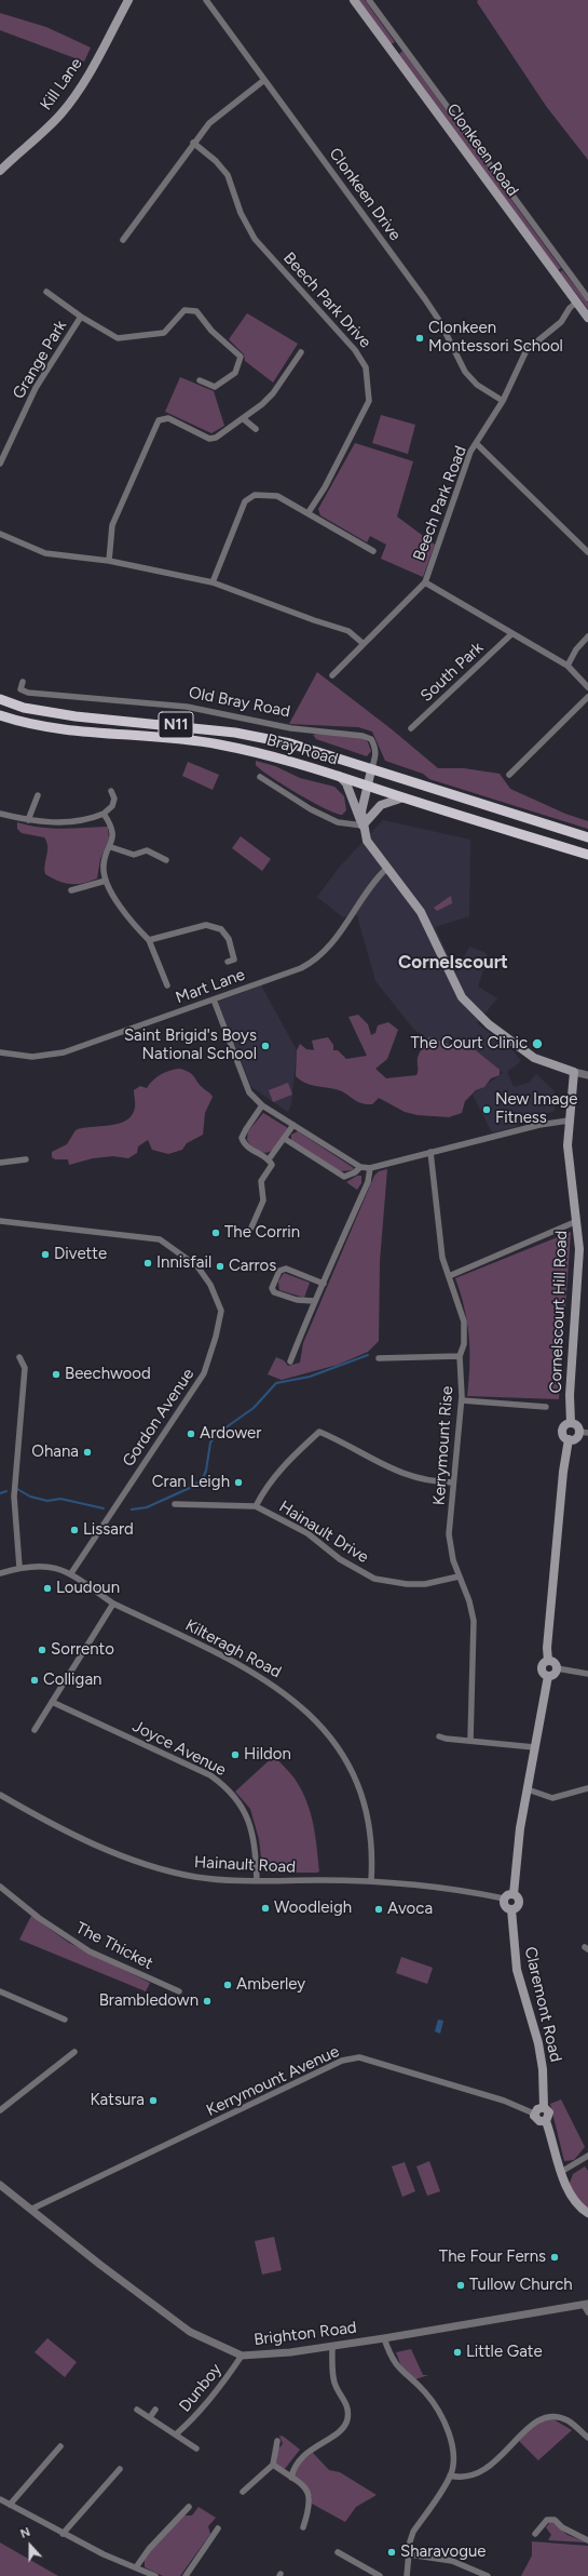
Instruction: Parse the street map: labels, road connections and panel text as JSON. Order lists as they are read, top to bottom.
{
  "streets": {
    "highway": ["N11", "Bray Road"],
    "main road": [
      "Kill Lane",
      "Clonkeen Road",
      "Old Bray Road",
      "Cornelscourt Hill Road",
      "Claremont Road"
    ],
    "street": [
      "Clonkeen Drive",
      "Beech Park Drive",
      "Grange Park",
      "Beech Park Road",
      "South Park",
      "Mart Lane",
      "Gordon Avenue",
      "Kerrymount Rise",
      "Hainault Drive",
      "Kilteragh Road",
      "Joyce Avenue",
      "Hainault Road",
      "The Thicket",
      "Kerrymount Avenue",
      "Brighton Road",
      "Dunboy"
    ]
  },
  "crossings": [
    ["Clonkeen Road", "Beech Park Road"],
    ["Clonkeen Drive", "Beech Park Road"],
    ["Beech Park Road", "South Park"],
    ["Old Bray Road", "Bray Road"],
    ["Old Bray Road", "Mart Lane"],
    ["Old Bray Road", "Cornelscourt Hill Road"],
    ["Gordon Avenue", "Kilteragh Road"],
    ["Kerrymount Rise", "Hainault Drive"],
    ["Kilteragh Road", "Hainault Road"],
    ["Joyce Avenue", "Hainault Road"],
    ["Hainault Road", "Claremont Road"],
    ["Claremont Road", "Kerrymount Avenue"],
    ["Kerrymount Avenue", "Brighton Road"],
    ["Brighton Road", "Dunboy"]
  ],
  "districts": ["Cornelscourt"],
  "places": [
    "Clonkeen Montessori School",
    "The Court Clinic",
    "Saint Brigid's Boys National School",
    "New Image Fitness",
    "The Corrin",
    "Divette",
    "Innisfail",
    "Carros",
    "Beechwood",
    "Ardower",
    "Ohana",
    "Cran Leigh",
    "Lissard",
    "Loudoun",
    "Sorrento",
    "Colligan",
    "Hildon",
    "Woodleigh",
    "Avoca",
    "Amberley",
    "Brambledown",
    "Katsura",
    "The Four Ferns",
    "Tullow Church",
    "Little Gate",
    "Sharavogue"
  ],
  "north": "top"
}
